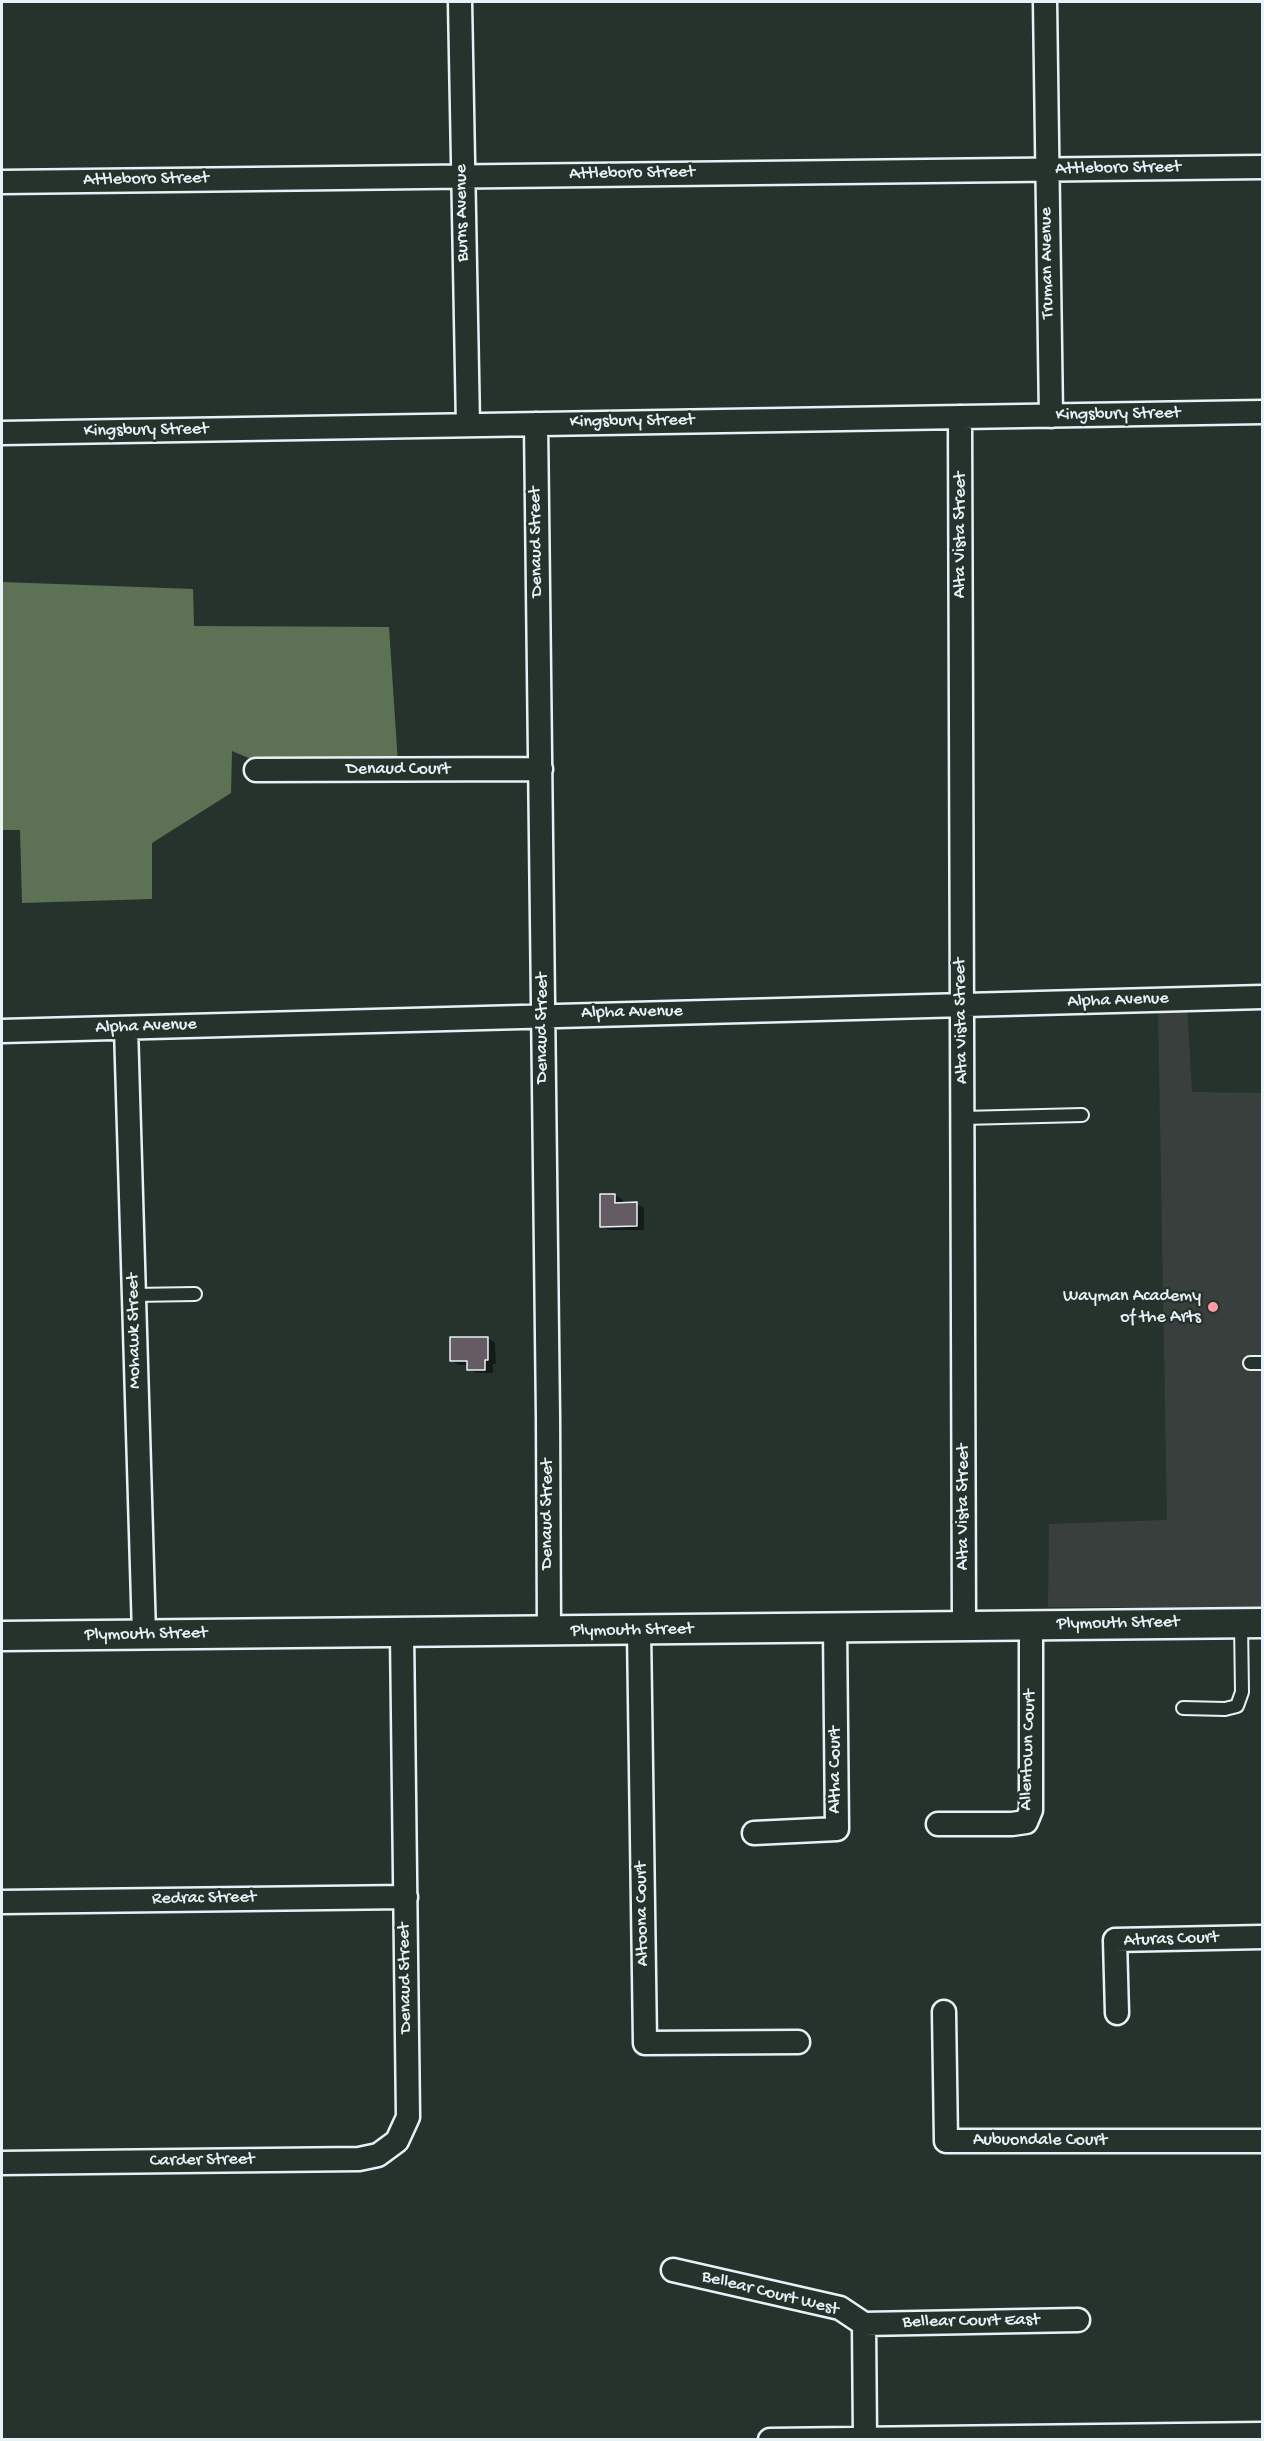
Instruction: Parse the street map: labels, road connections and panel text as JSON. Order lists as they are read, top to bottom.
{
  "streets": {
    "street": [
      "Attleboro Street",
      "Burns Avenue",
      "Truman Avenue",
      "Kingsbury Street",
      "Alta Vista Street",
      "Denaud Street",
      "Denaud Court",
      "Alpha Avenue",
      "Mohawk Street",
      "Plymouth Street",
      "Allentown Court",
      "Altha Court",
      "Redrac Street",
      "Altoona Court",
      "Aturas Court",
      "Aubuondale Court",
      "Carder Street",
      "Bellear Court West",
      "Bellear Court East"
    ]
  },
  "crossings": [
    ["Attleboro Street", "Burns Avenue"],
    ["Attleboro Street", "Truman Avenue"],
    ["Burns Avenue", "Kingsbury Street"],
    ["Truman Avenue", "Kingsbury Street"],
    ["Kingsbury Street", "Alta Vista Street"],
    ["Kingsbury Street", "Denaud Street"],
    ["Alta Vista Street", "Alpha Avenue"],
    ["Alta Vista Street", "Plymouth Street"],
    ["Denaud Street", "Denaud Court"],
    ["Denaud Street", "Alpha Avenue"],
    ["Denaud Street", "Plymouth Street"],
    ["Denaud Street", "Redrac Street"],
    ["Denaud Street", "Carder Street"],
    ["Alpha Avenue", "Mohawk Street"],
    ["Mohawk Street", "Plymouth Street"],
    ["Plymouth Street", "Allentown Court"],
    ["Plymouth Street", "Altha Court"],
    ["Plymouth Street", "Altoona Court"],
    ["Bellear Court West", "Bellear Court East"]
  ],
  "places": ["Wayman Academy of the Arts"]
}
